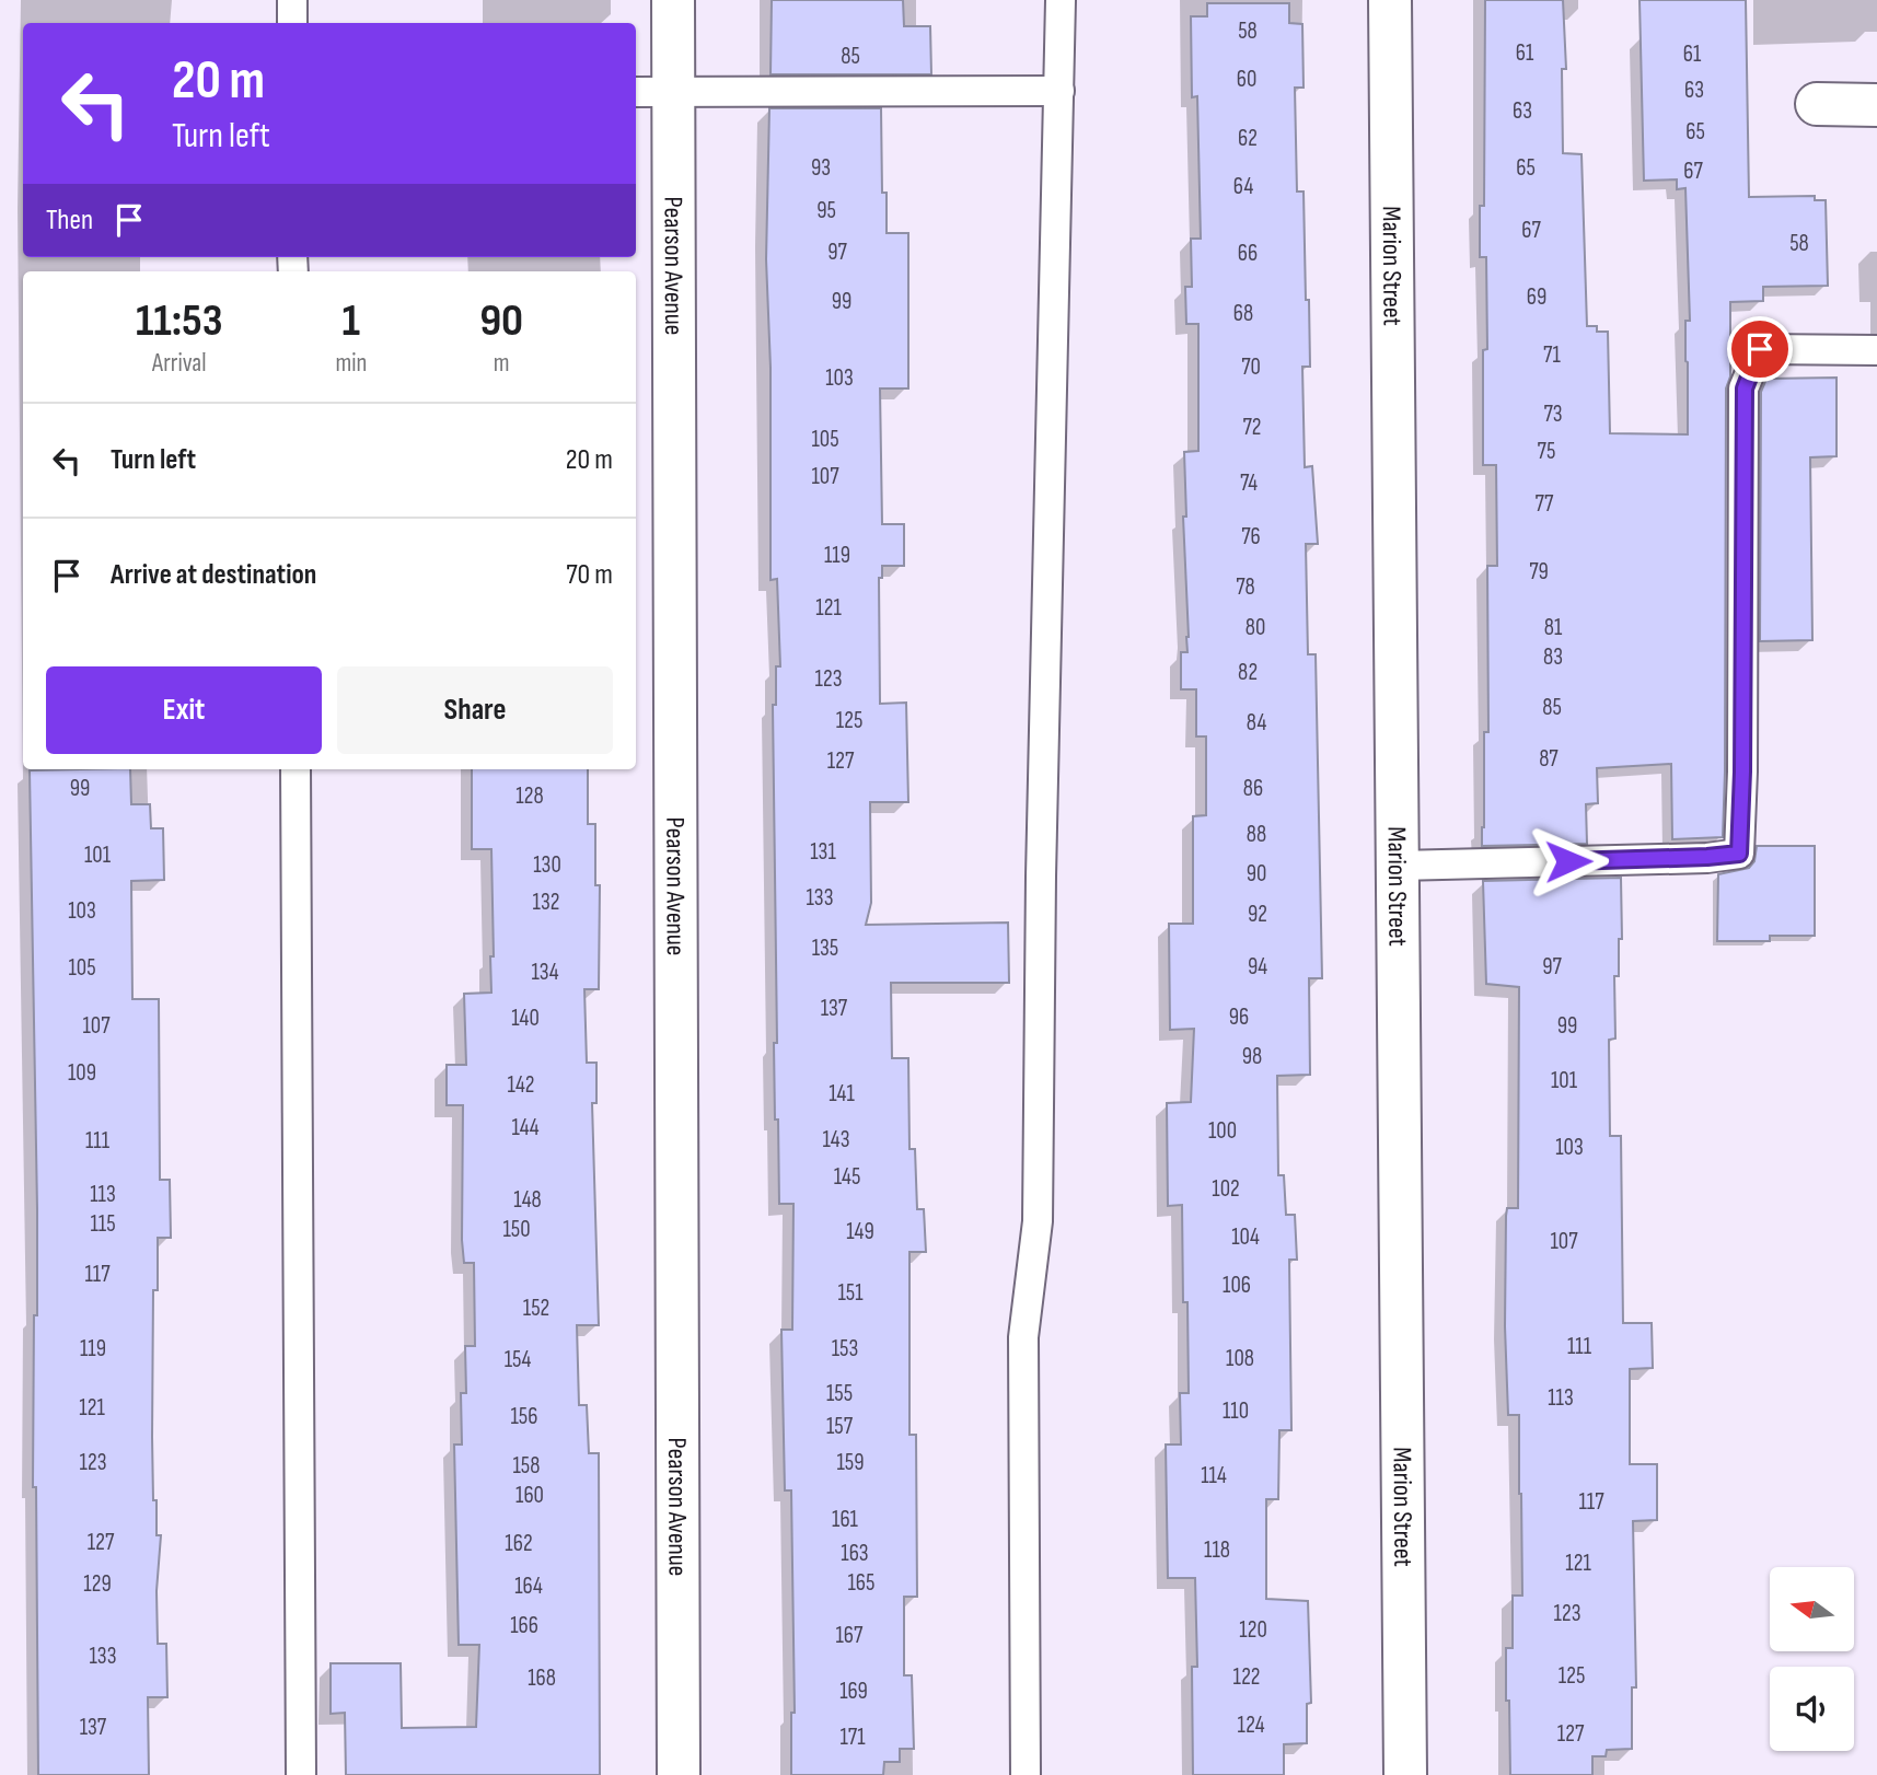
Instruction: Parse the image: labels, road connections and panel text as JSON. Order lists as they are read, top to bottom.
{
  "streets": {
    "street": ["Pearson Avenue", "Marion Street"]
  },
  "house_numbers": [
    "58",
    "61",
    "61",
    "85",
    "60",
    "63",
    "63",
    "65",
    "62",
    "93",
    "65",
    "67",
    "64",
    "95",
    "67",
    "58",
    "97",
    "66",
    "69",
    "99",
    "68",
    "71",
    "70",
    "103",
    "73",
    "72",
    "105",
    "75",
    "107",
    "74",
    "77",
    "76",
    "119",
    "79",
    "78",
    "121",
    "80",
    "81",
    "83",
    "82",
    "123",
    "85",
    "125",
    "84",
    "87",
    "127",
    "99",
    "86",
    "128",
    "88",
    "131",
    "101",
    "130",
    "90",
    "133",
    "132",
    "103",
    "92",
    "135",
    "94",
    "97",
    "105",
    "134",
    "137",
    "96",
    "140",
    "107",
    "99",
    "98",
    "109",
    "101",
    "142",
    "141",
    "144",
    "100",
    "143",
    "111",
    "103",
    "145",
    "102",
    "113",
    "148",
    "115",
    "150",
    "149",
    "104",
    "107",
    "117",
    "106",
    "151",
    "152",
    "111",
    "119",
    "153",
    "108",
    "154",
    "155",
    "113",
    "121",
    "110",
    "156",
    "157",
    "123",
    "159",
    "158",
    "114",
    "160",
    "117",
    "161",
    "127",
    "162",
    "118",
    "163",
    "121",
    "165",
    "129",
    "164",
    "123",
    "166",
    "120",
    "167",
    "133",
    "125",
    "122",
    "168",
    "169",
    "124",
    "137",
    "127",
    "171"
  ],
  "north": "left",
  "page": {
    "turn": ["20 m", "Turn left"],
    "then": "Then",
    "eta": [
      "11:53",
      "Arrival",
      "1",
      "min",
      "90",
      "m"
    ],
    "list": [
      {
        "name": "Turn left",
        "value": "20 m"
      },
      {
        "name": "Arrive at destination",
        "value": "70 m"
      }
    ],
    "buttons": ["Exit", "Share"]
  }
}
